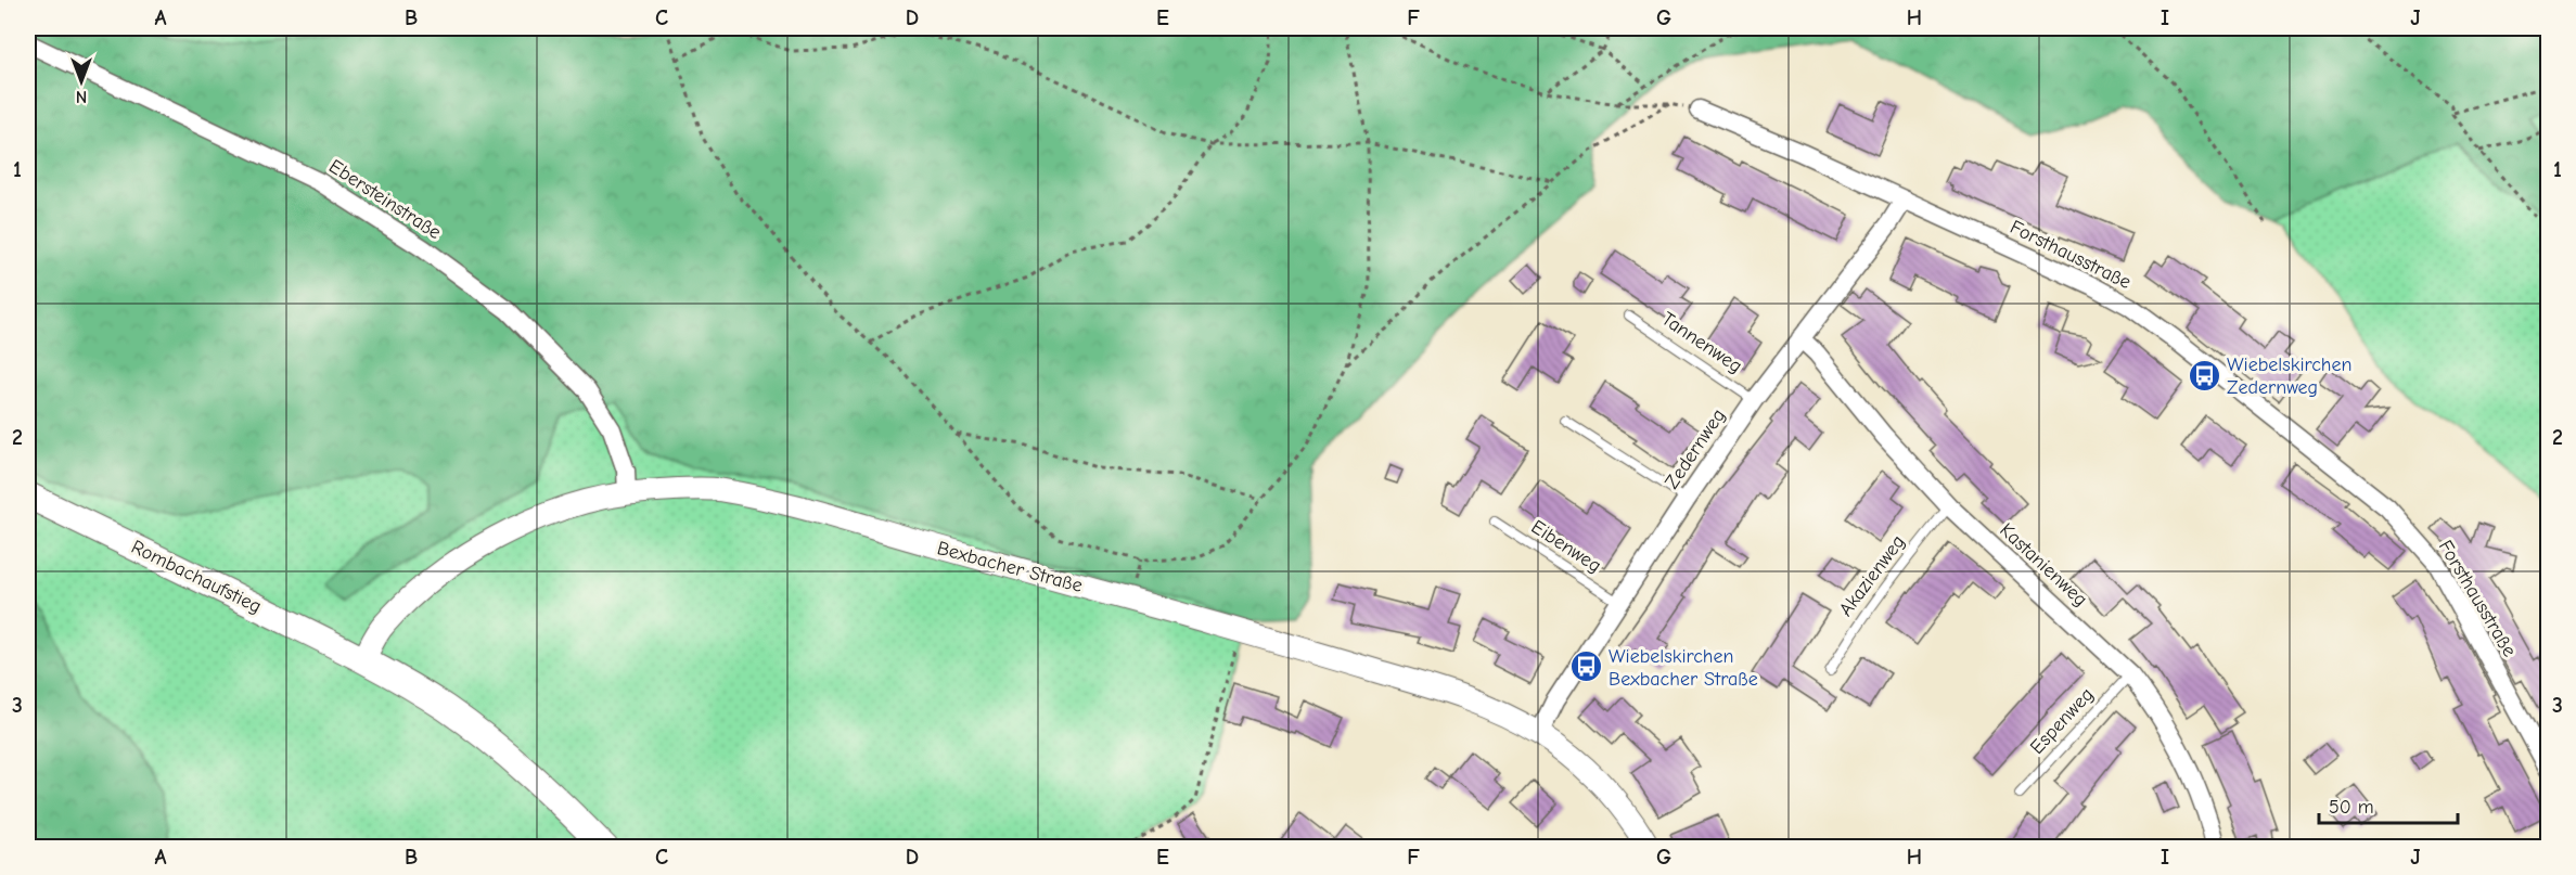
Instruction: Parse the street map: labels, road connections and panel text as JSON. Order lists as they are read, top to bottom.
{
  "streets": {
    "main road": ["Rombachaufstieg"],
    "street": [
      "Ebersteinstraße",
      "Forsthausstraße",
      "Zedernweg",
      "Kastanienweg",
      "Bexbacher Straße"
    ],
    "lane": [
      "Tannenweg",
      "Eibenweg",
      "Akazienweg",
      "Espenweg"
    ]
  },
  "crossings": [
    ["Ebersteinstraße", "Bexbacher Straße"],
    ["Forsthausstraße", "Zedernweg"],
    ["Tannenweg", "Zedernweg"],
    ["Zedernweg", "Eibenweg"],
    ["Zedernweg", "Kastanienweg"],
    ["Zedernweg", "Bexbacher Straße"],
    ["Kastanienweg", "Akazienweg"],
    ["Kastanienweg", "Espenweg"],
    ["Bexbacher Straße", "Rombachaufstieg"]
  ],
  "places": {
    "bus stop": ["Wiebelskirchen Zedernweg", "Wiebelskirchen Bexbacher Straße"]
  },
  "scale_bar": "50 m",
  "north": "bottom",
  "grid": {
    "columns": [
      "A",
      "B",
      "C",
      "D",
      "E",
      "F",
      "G",
      "H",
      "I",
      "J"
    ],
    "rows": ["1", "2", "3"]
  }
}
